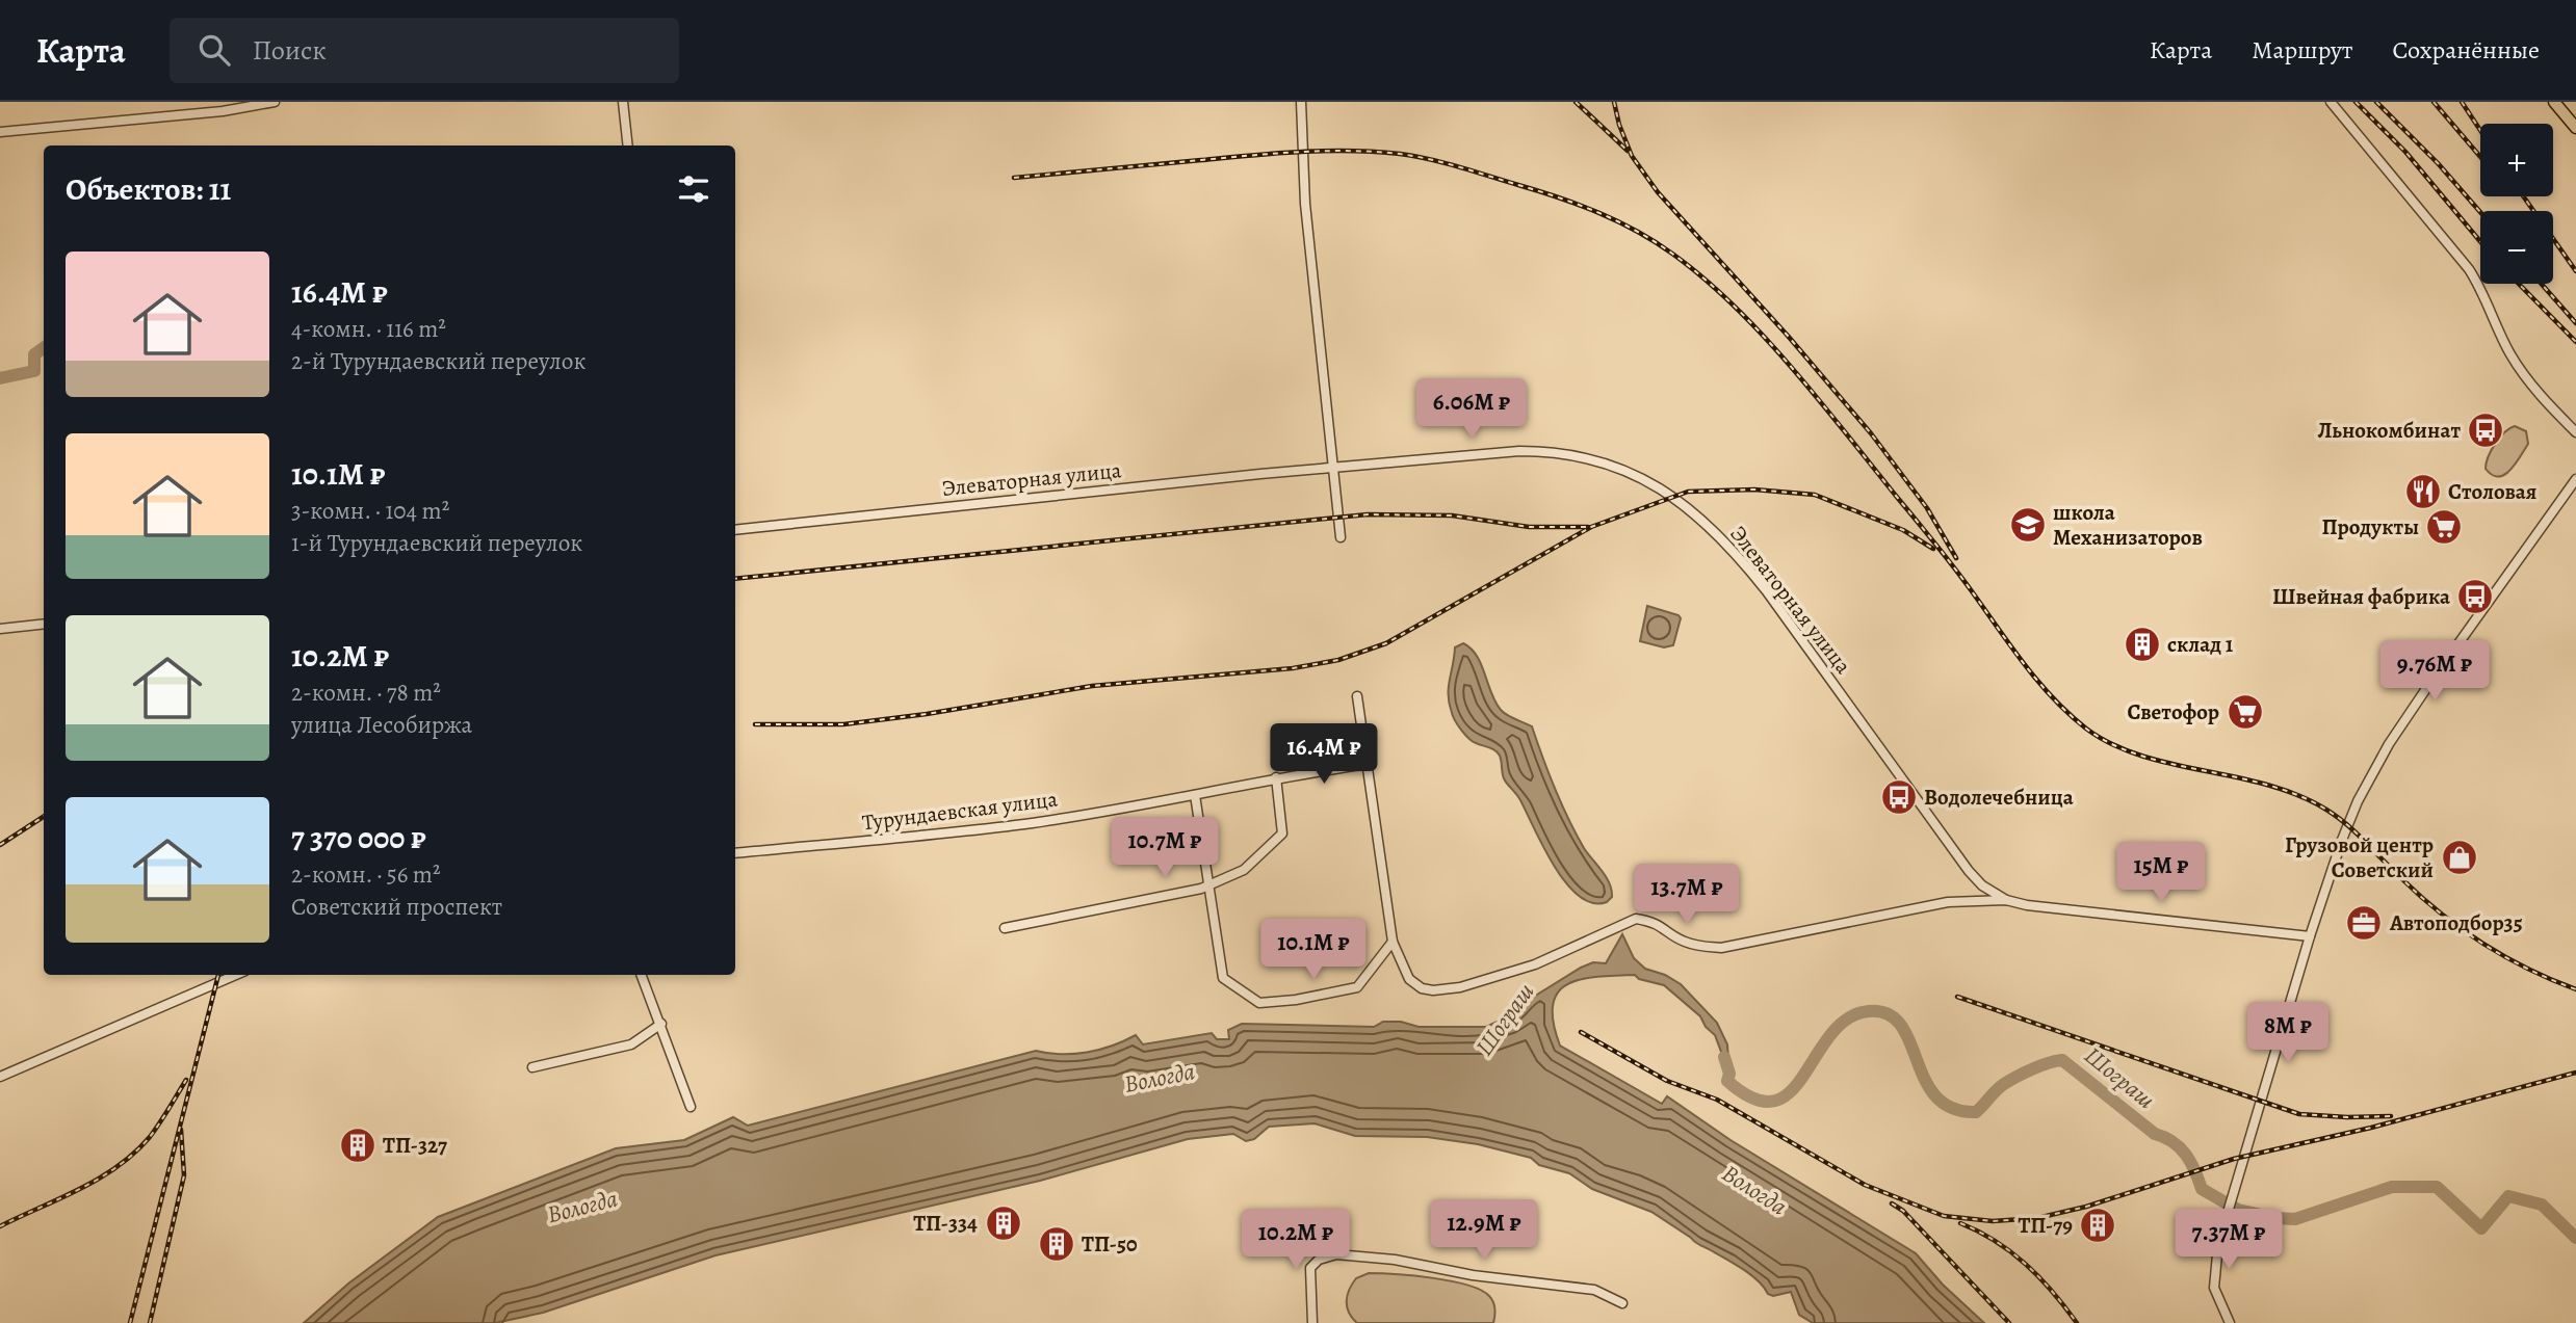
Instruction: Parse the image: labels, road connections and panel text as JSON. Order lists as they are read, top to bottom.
{
  "streets": {
    "street": ["Элеваторная улица", "Турундаевская улица"]
  },
  "water": ["Шограш", "Вологда"],
  "places": {
    "bus stop": ["Льнокомбинат", "Швейная фабрика", "Водолечебница"],
    "restaurant": ["Столовая"],
    "school or university": ["школа Механизаторов"],
    "supermarket": ["Продукты", "Светофор"],
    "building": [
      "склад 1",
      "ТП-327",
      "ТП-334",
      "ТП-79",
      "ТП-50"
    ],
    "shop": ["Грузовой центр Советский"],
    "office": ["Автоподбор35"]
  },
  "page": {
    "header": "Карта",
    "search": "Поиск",
    "nav": ["Карта", "Маршрут", "Сохранённые"],
    "map_buttons": ["+", "−"],
    "heading": "Объектов: 11",
    "list": [
      {
        "name": "16.4M ₽",
        "note": "4-комн. · 116 m² · 2-й Турундаевский переулок"
      },
      {
        "name": "10.1M ₽",
        "note": "3-комн. · 104 m² · 1-й Турундаевский переулок"
      },
      {
        "name": "10.2M ₽",
        "note": "2-комн. · 78 m² · улица Лесобиржа"
      },
      {
        "name": "7 370 000 ₽",
        "note": "2-комн. · 56 m² · Советский проспект"
      }
    ],
    "price": [
      "6.06M ₽",
      "9.76M ₽",
      "16.4M ₽",
      "10.7M ₽",
      "15M ₽",
      "13.7M ₽",
      "10.1M ₽",
      "8M ₽",
      "12.9M ₽",
      "10.2M ₽",
      "7.37M ₽"
    ]
  }
}
